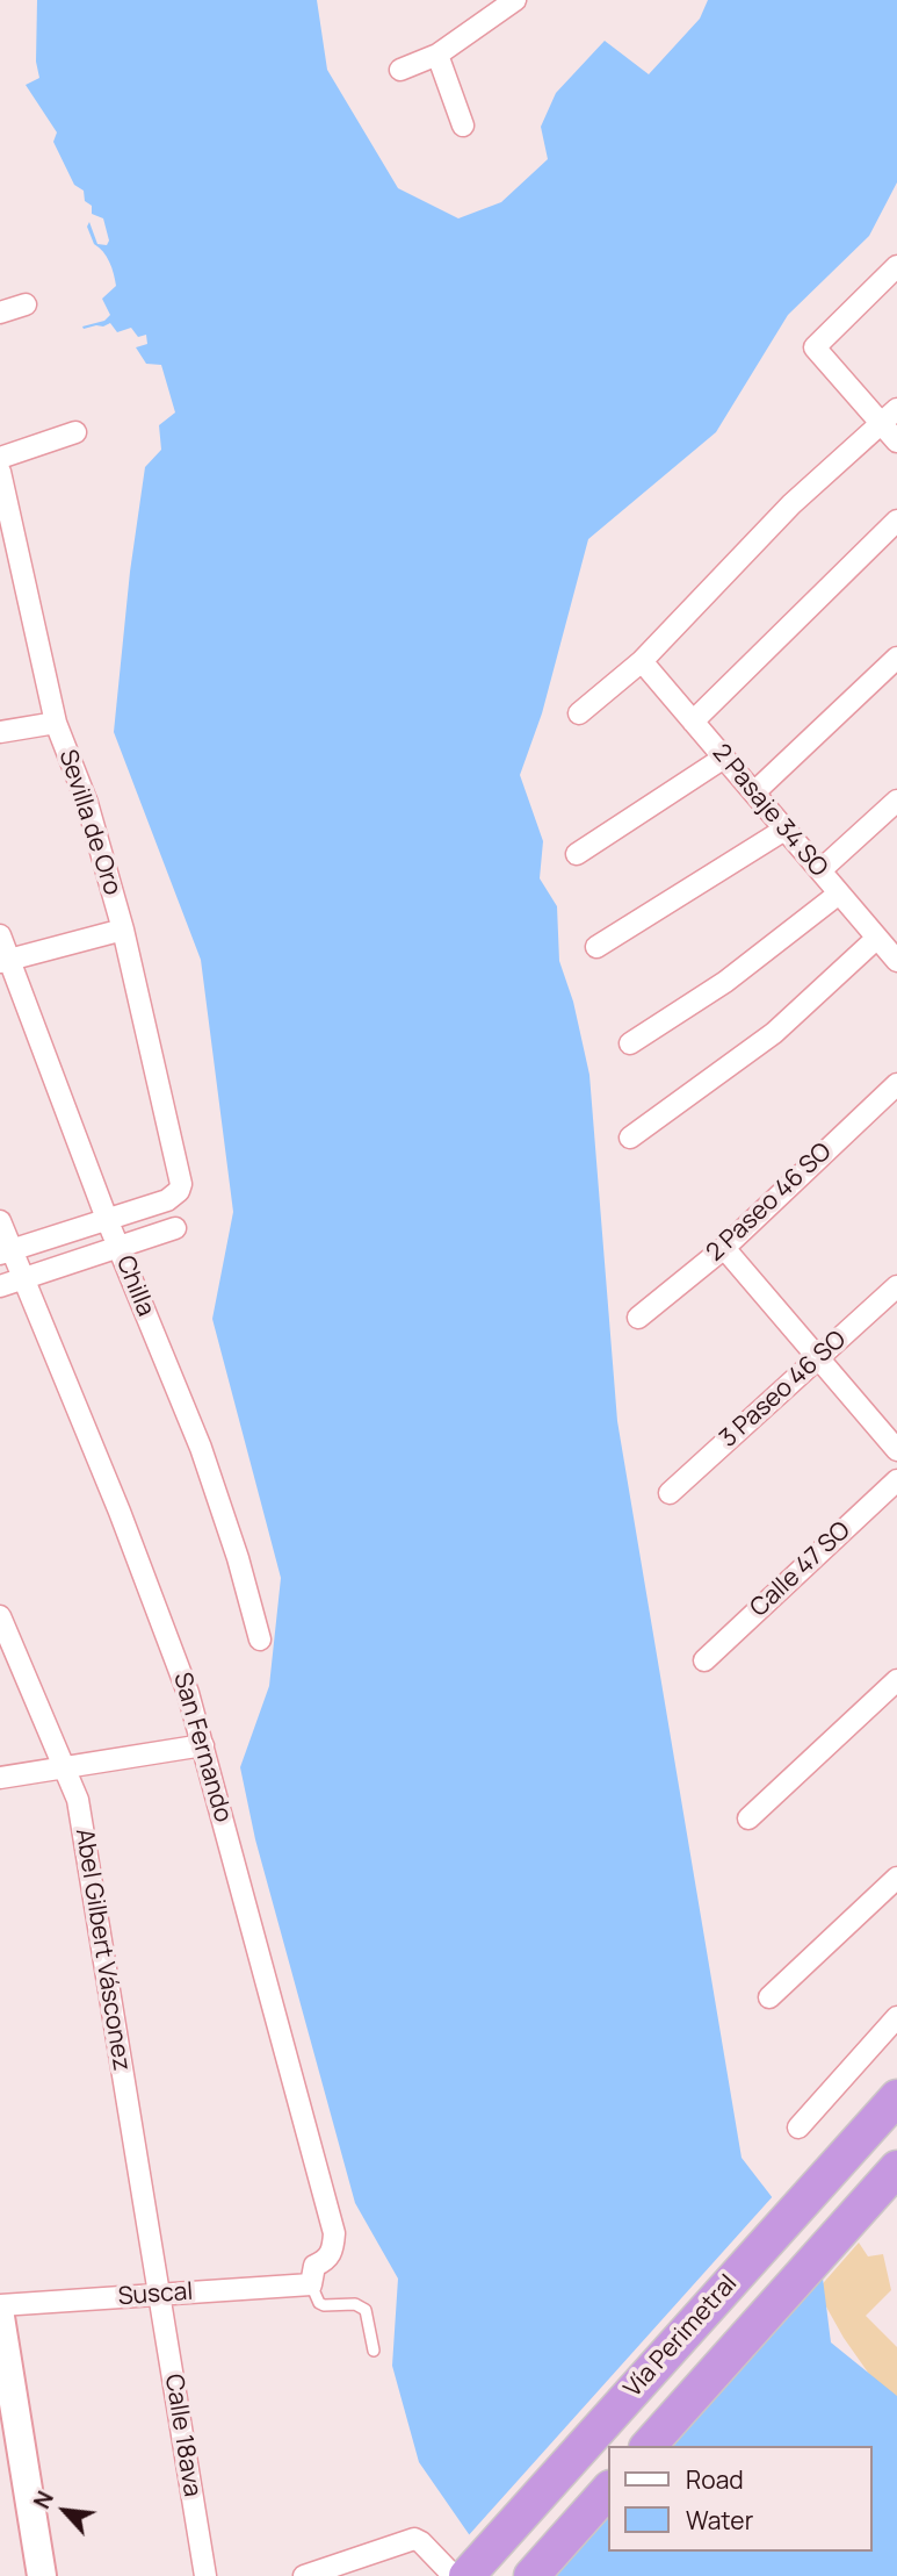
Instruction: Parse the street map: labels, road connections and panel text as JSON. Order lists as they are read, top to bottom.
{
  "streets": {
    "highway": ["Vía Perimetral"],
    "street": [
      "2 Pasaje 34 SO",
      "Sevilla de Oro",
      "2 Paseo 46 SO",
      "Chilla",
      "3 Paseo 46 SO",
      "Calle 47 SO",
      "San Fernando",
      "Abel Gilbert Vásconez",
      "Suscal",
      "Calle 18ava"
    ]
  },
  "crossings": [
    ["Sevilla de Oro", "Chilla"],
    ["San Fernando", "Suscal"],
    ["Abel Gilbert Vásconez", "Suscal"],
    ["Abel Gilbert Vásconez", "Calle 18ava"],
    ["Suscal", "Calle 18ava"]
  ],
  "legend": ["Road", "Water"],
  "north": "top left"
}
